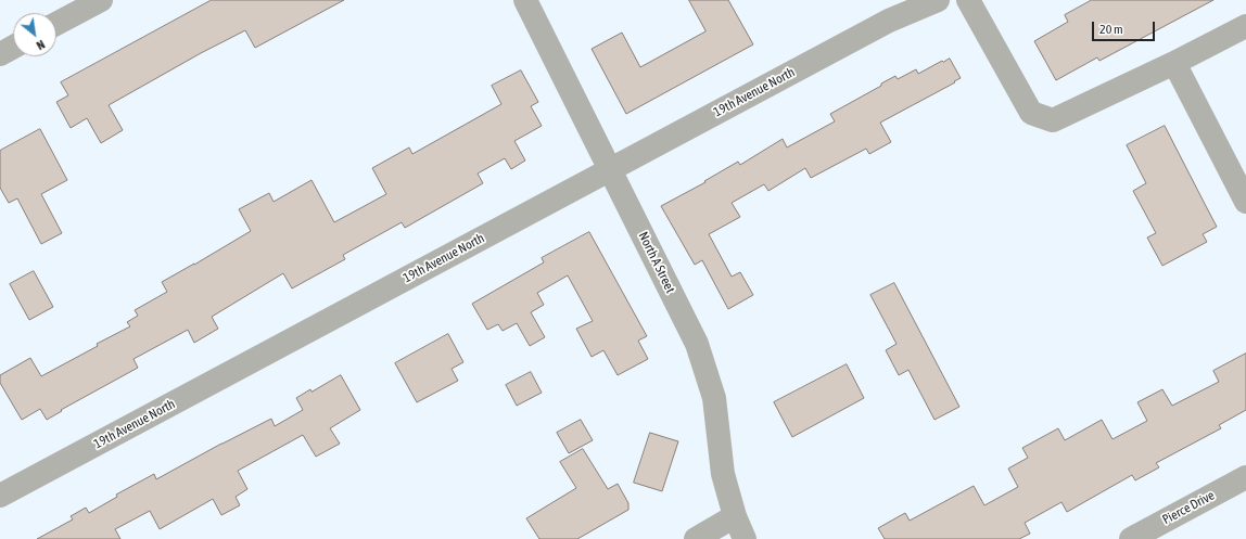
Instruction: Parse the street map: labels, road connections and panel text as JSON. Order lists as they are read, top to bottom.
{
  "streets": {
    "street": ["19th Avenue North", "North A Street", "Pierce Drive"]
  },
  "crossings": [
    ["19th Avenue North", "North A Street"]
  ],
  "scale_bar": "20 m",
  "north": "bottom right"
}
